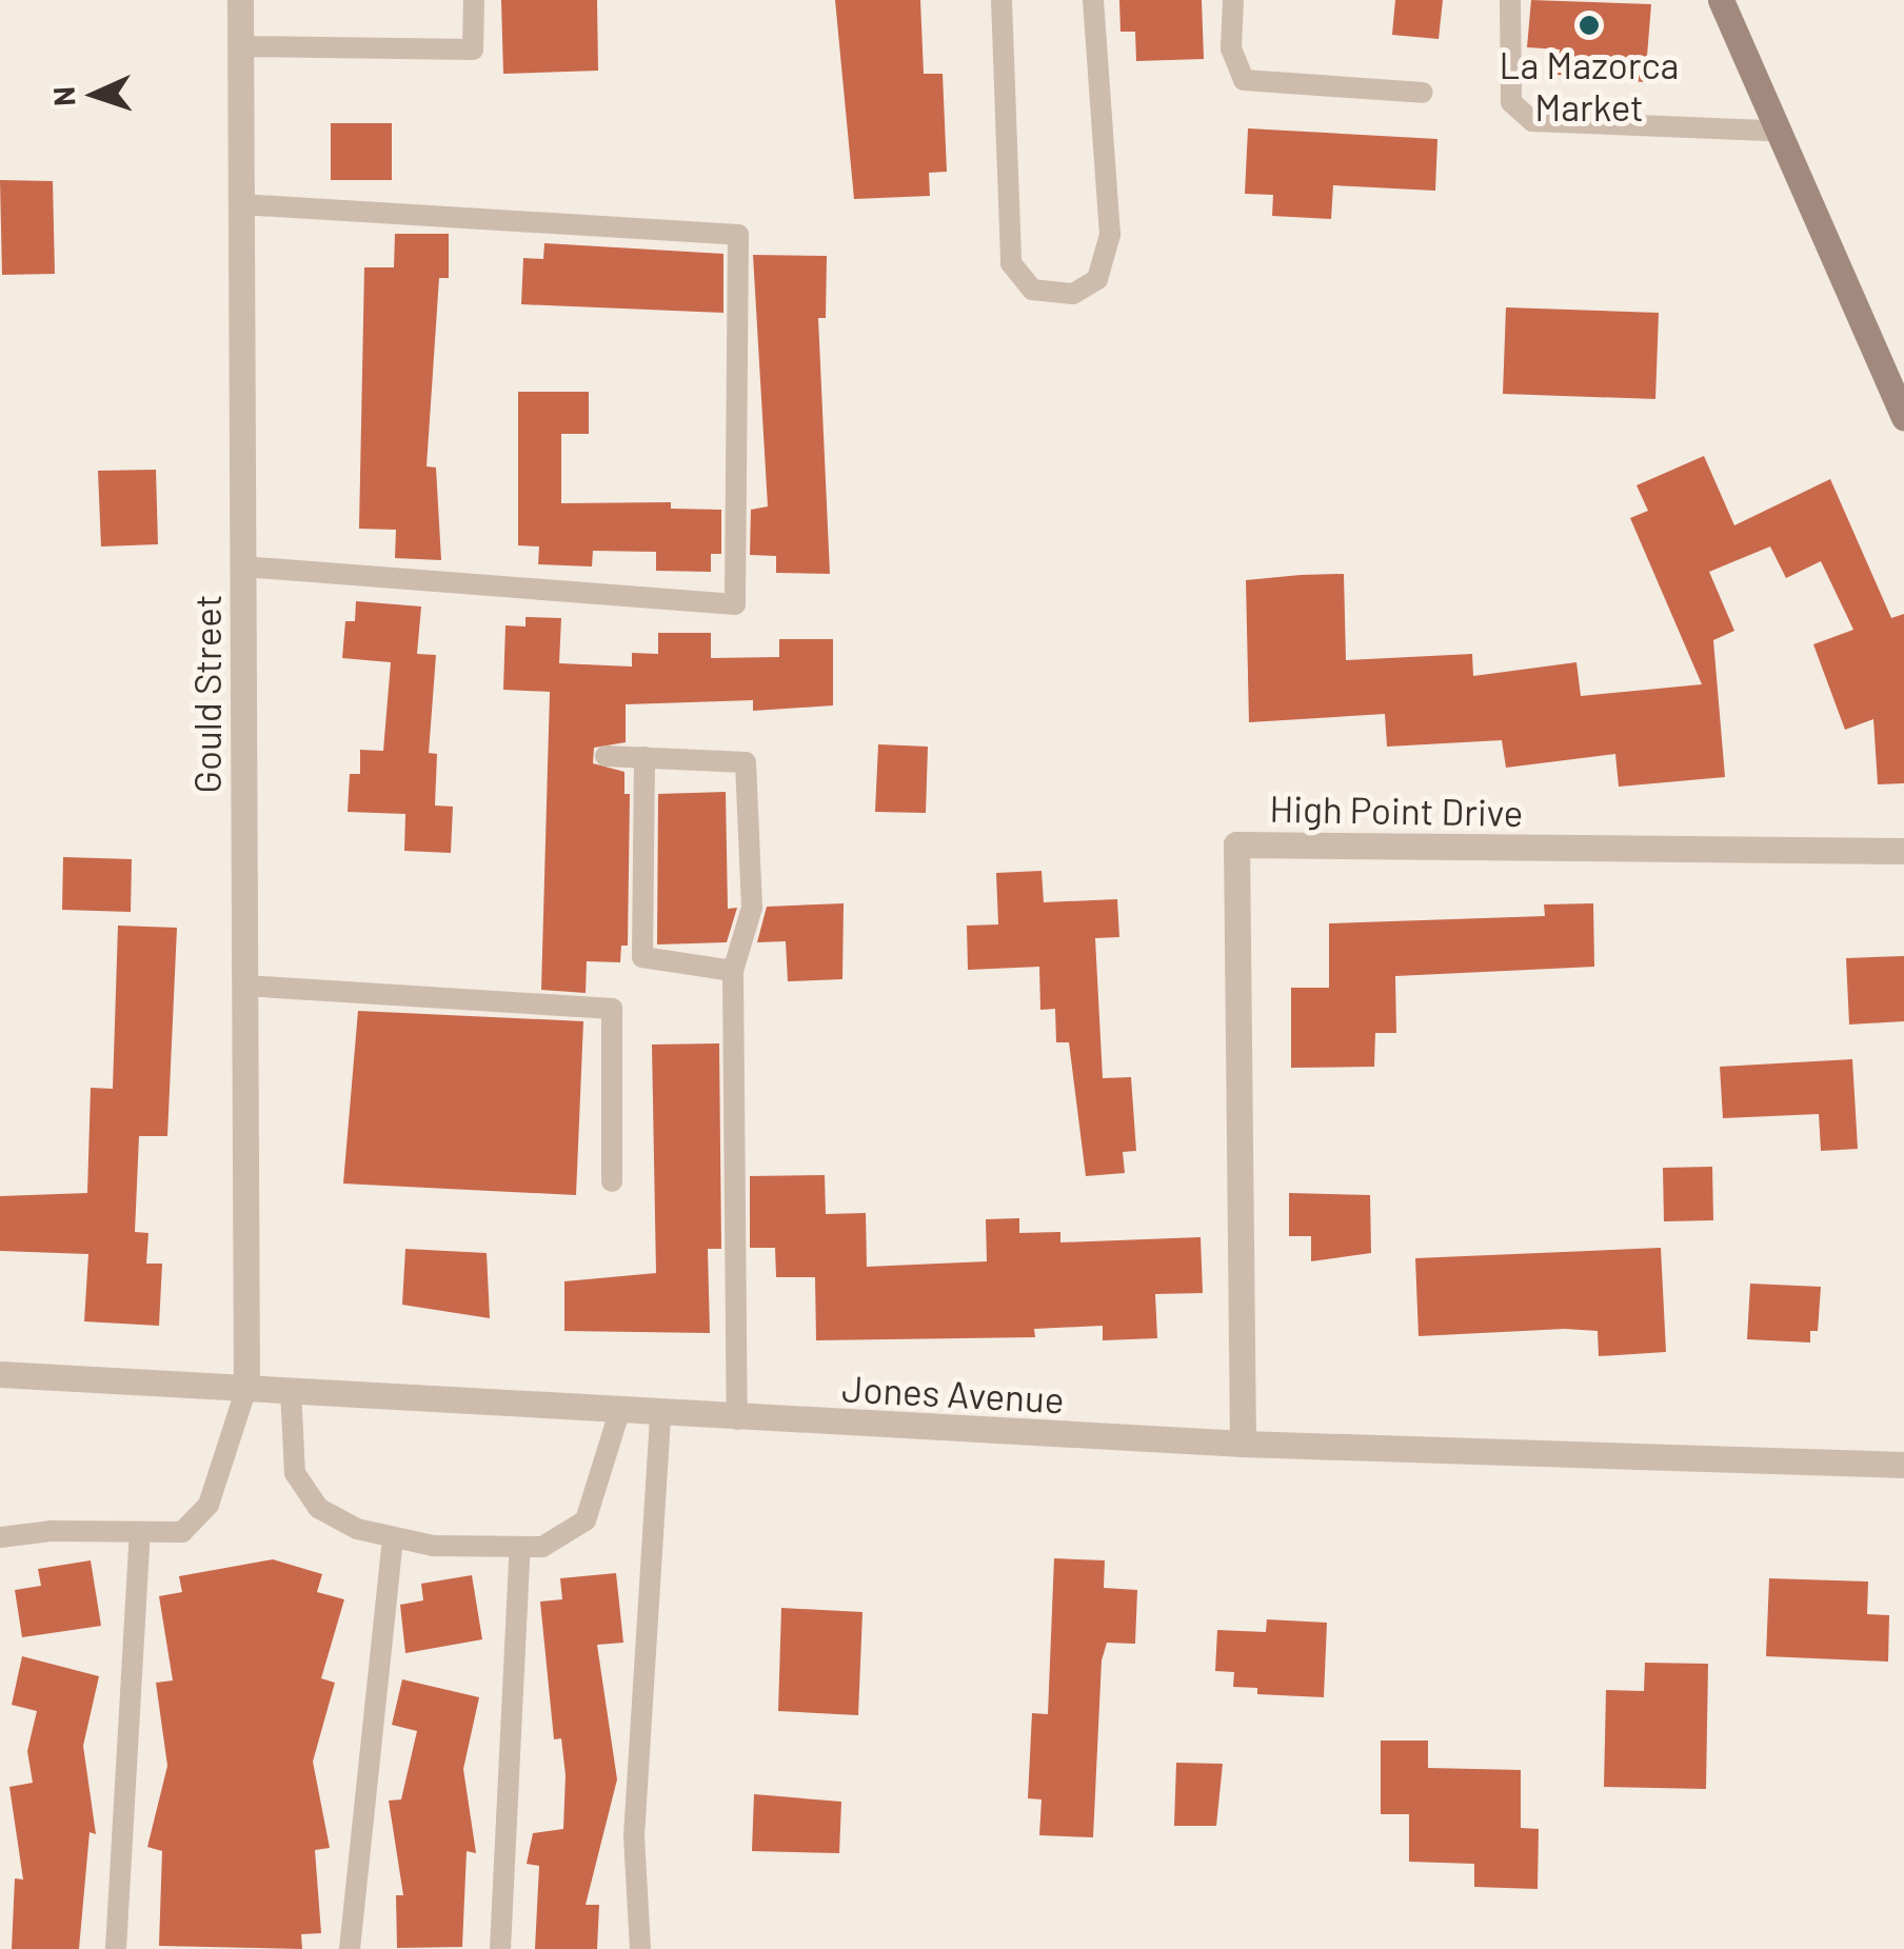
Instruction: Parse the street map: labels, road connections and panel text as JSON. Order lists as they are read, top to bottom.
{
  "streets": {
    "street": ["Gould Street", "High Point Drive", "Jones Avenue"]
  },
  "crossings": [
    ["Gould Street", "Jones Avenue"],
    ["High Point Drive", "Jones Avenue"]
  ],
  "places": ["La Mazorca Market"],
  "north": "left"
}
